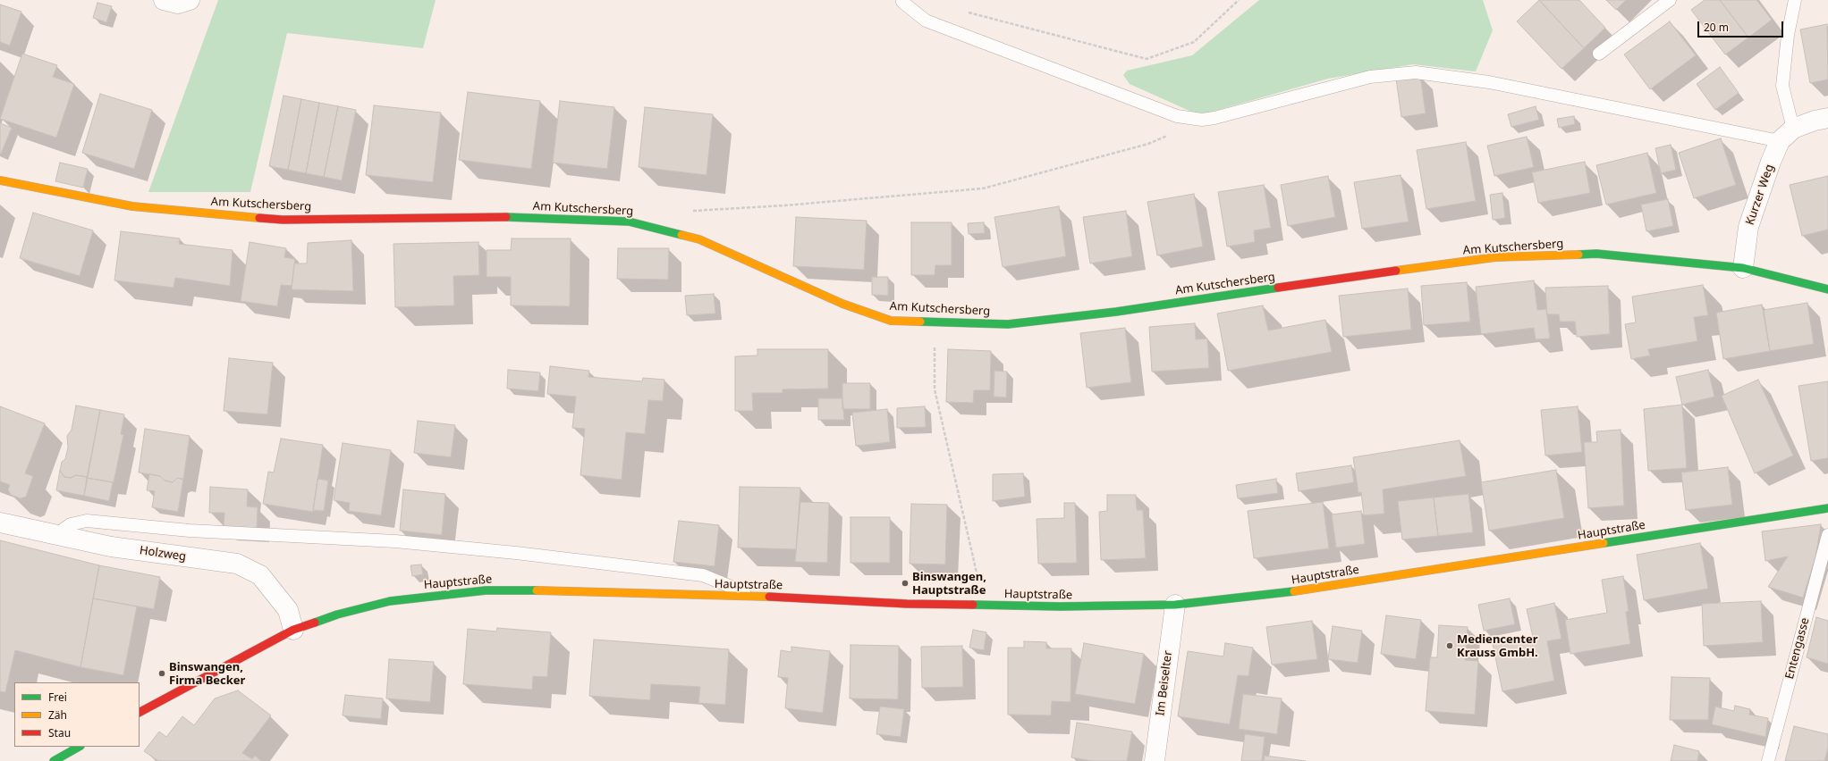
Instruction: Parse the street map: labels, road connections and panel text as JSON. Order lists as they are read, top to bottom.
{
  "streets": {
    "street": [
      "Kurzer Weg",
      "Am Kutschersberg",
      "Hauptstraße",
      "Holzweg",
      "Im Beiselter"
    ],
    "lane": ["Entengasse"]
  },
  "crossings": [
    ["Kurzer Weg", "Am Kutschersberg"],
    ["Hauptstraße", "Holzweg"],
    ["Hauptstraße", "Im Beiselter"]
  ],
  "places": ["Binswangen, Hauptstraße", "Mediencenter Krauss GmbH.", "Binswangen, Firma Becker"],
  "legend": ["Frei", "Zäh", "Stau"],
  "scale_bar": "20 m"
}
